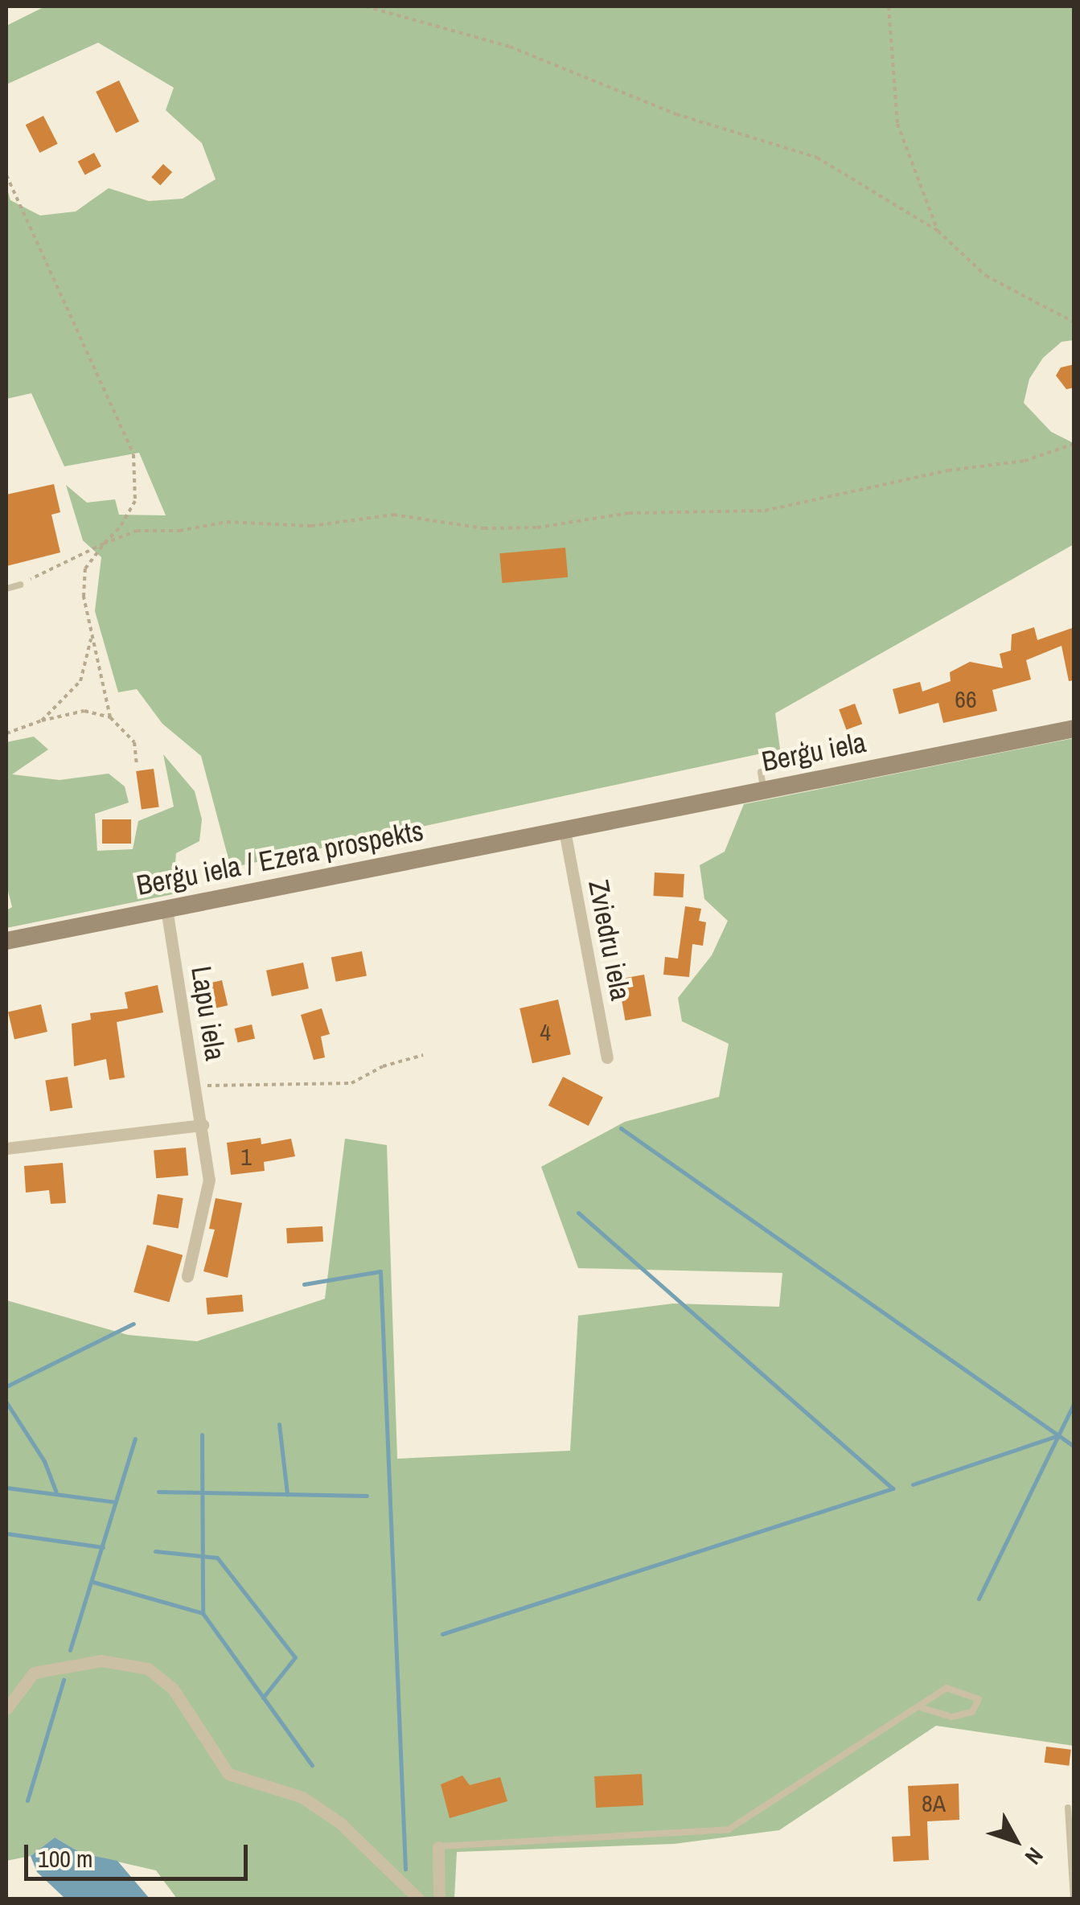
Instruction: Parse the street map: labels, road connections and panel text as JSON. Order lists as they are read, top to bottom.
{
  "streets": {
    "main road": ["Berģu iela", "Berģu iela / Ezera prospekts"],
    "street": ["Zviedru iela", "Lapu iela"]
  },
  "crossings": [
    ["Berģu iela", "Berģu iela / Ezera prospekts"],
    ["Berģu iela", "Zviedru iela"],
    ["Berģu iela / Ezera prospekts", "Zviedru iela"],
    ["Berģu iela / Ezera prospekts", "Lapu iela"]
  ],
  "house_numbers": [
    "66",
    "4",
    "1",
    "8A"
  ],
  "scale_bar": "100 m",
  "north": "bottom right"
}
